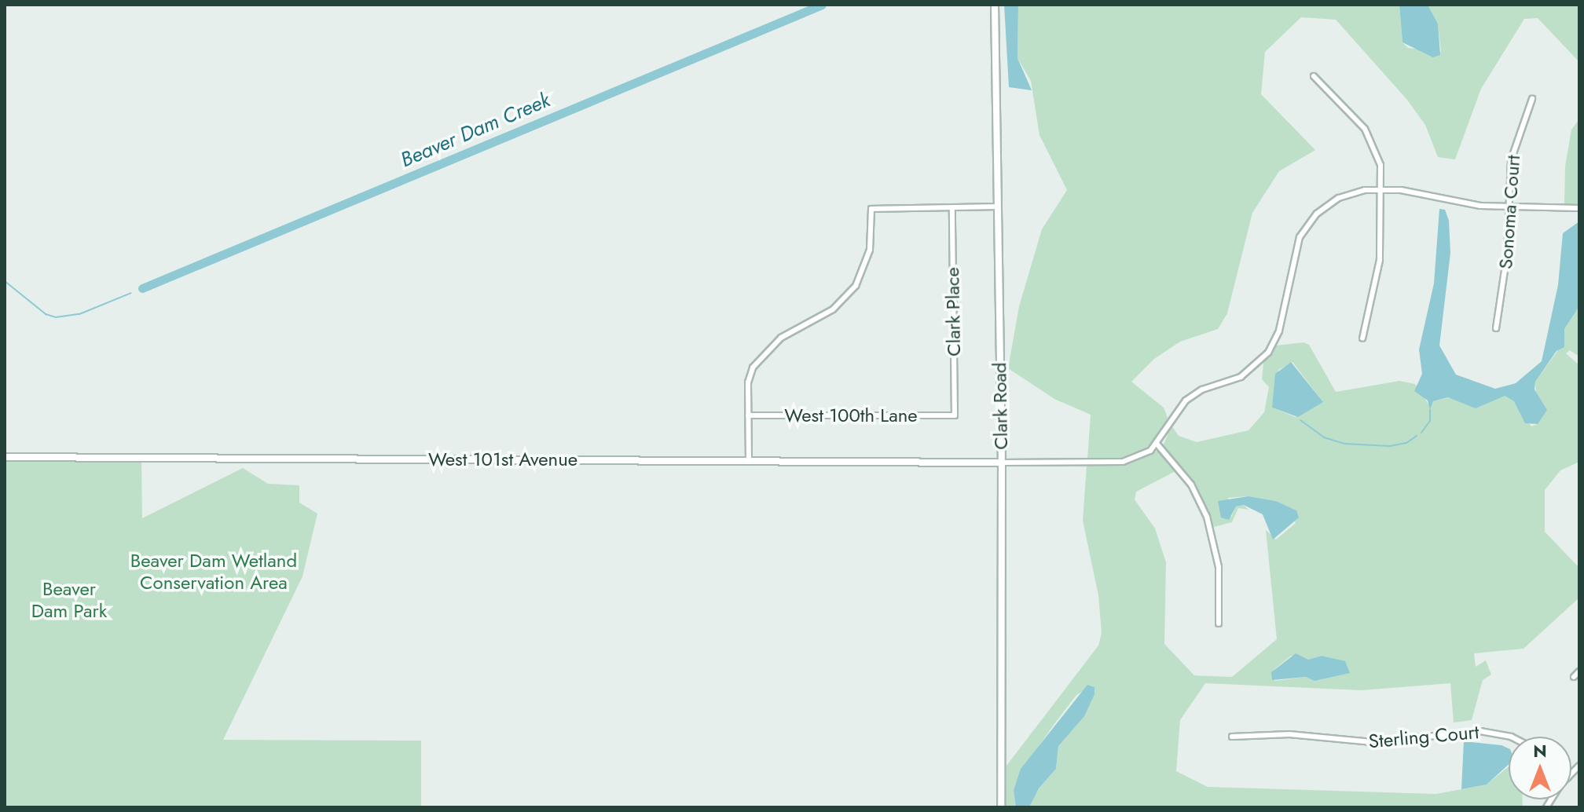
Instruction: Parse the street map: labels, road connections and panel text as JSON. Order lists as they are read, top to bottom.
{
  "streets": {
    "street": [
      "Sonoma Court",
      "Clark Place",
      "Clark Road",
      "West 100th Lane",
      "West 101st Avenue",
      "Sterling Court"
    ]
  },
  "crossings": [
    ["Clark Place", "West 100th Lane"],
    ["Clark Road", "West 101st Avenue"]
  ],
  "water": ["Beaver Dam Creek"],
  "parks": ["Beaver Dam Wetland Conservation Area", "Beaver Dam Park"],
  "north": "top"
}
